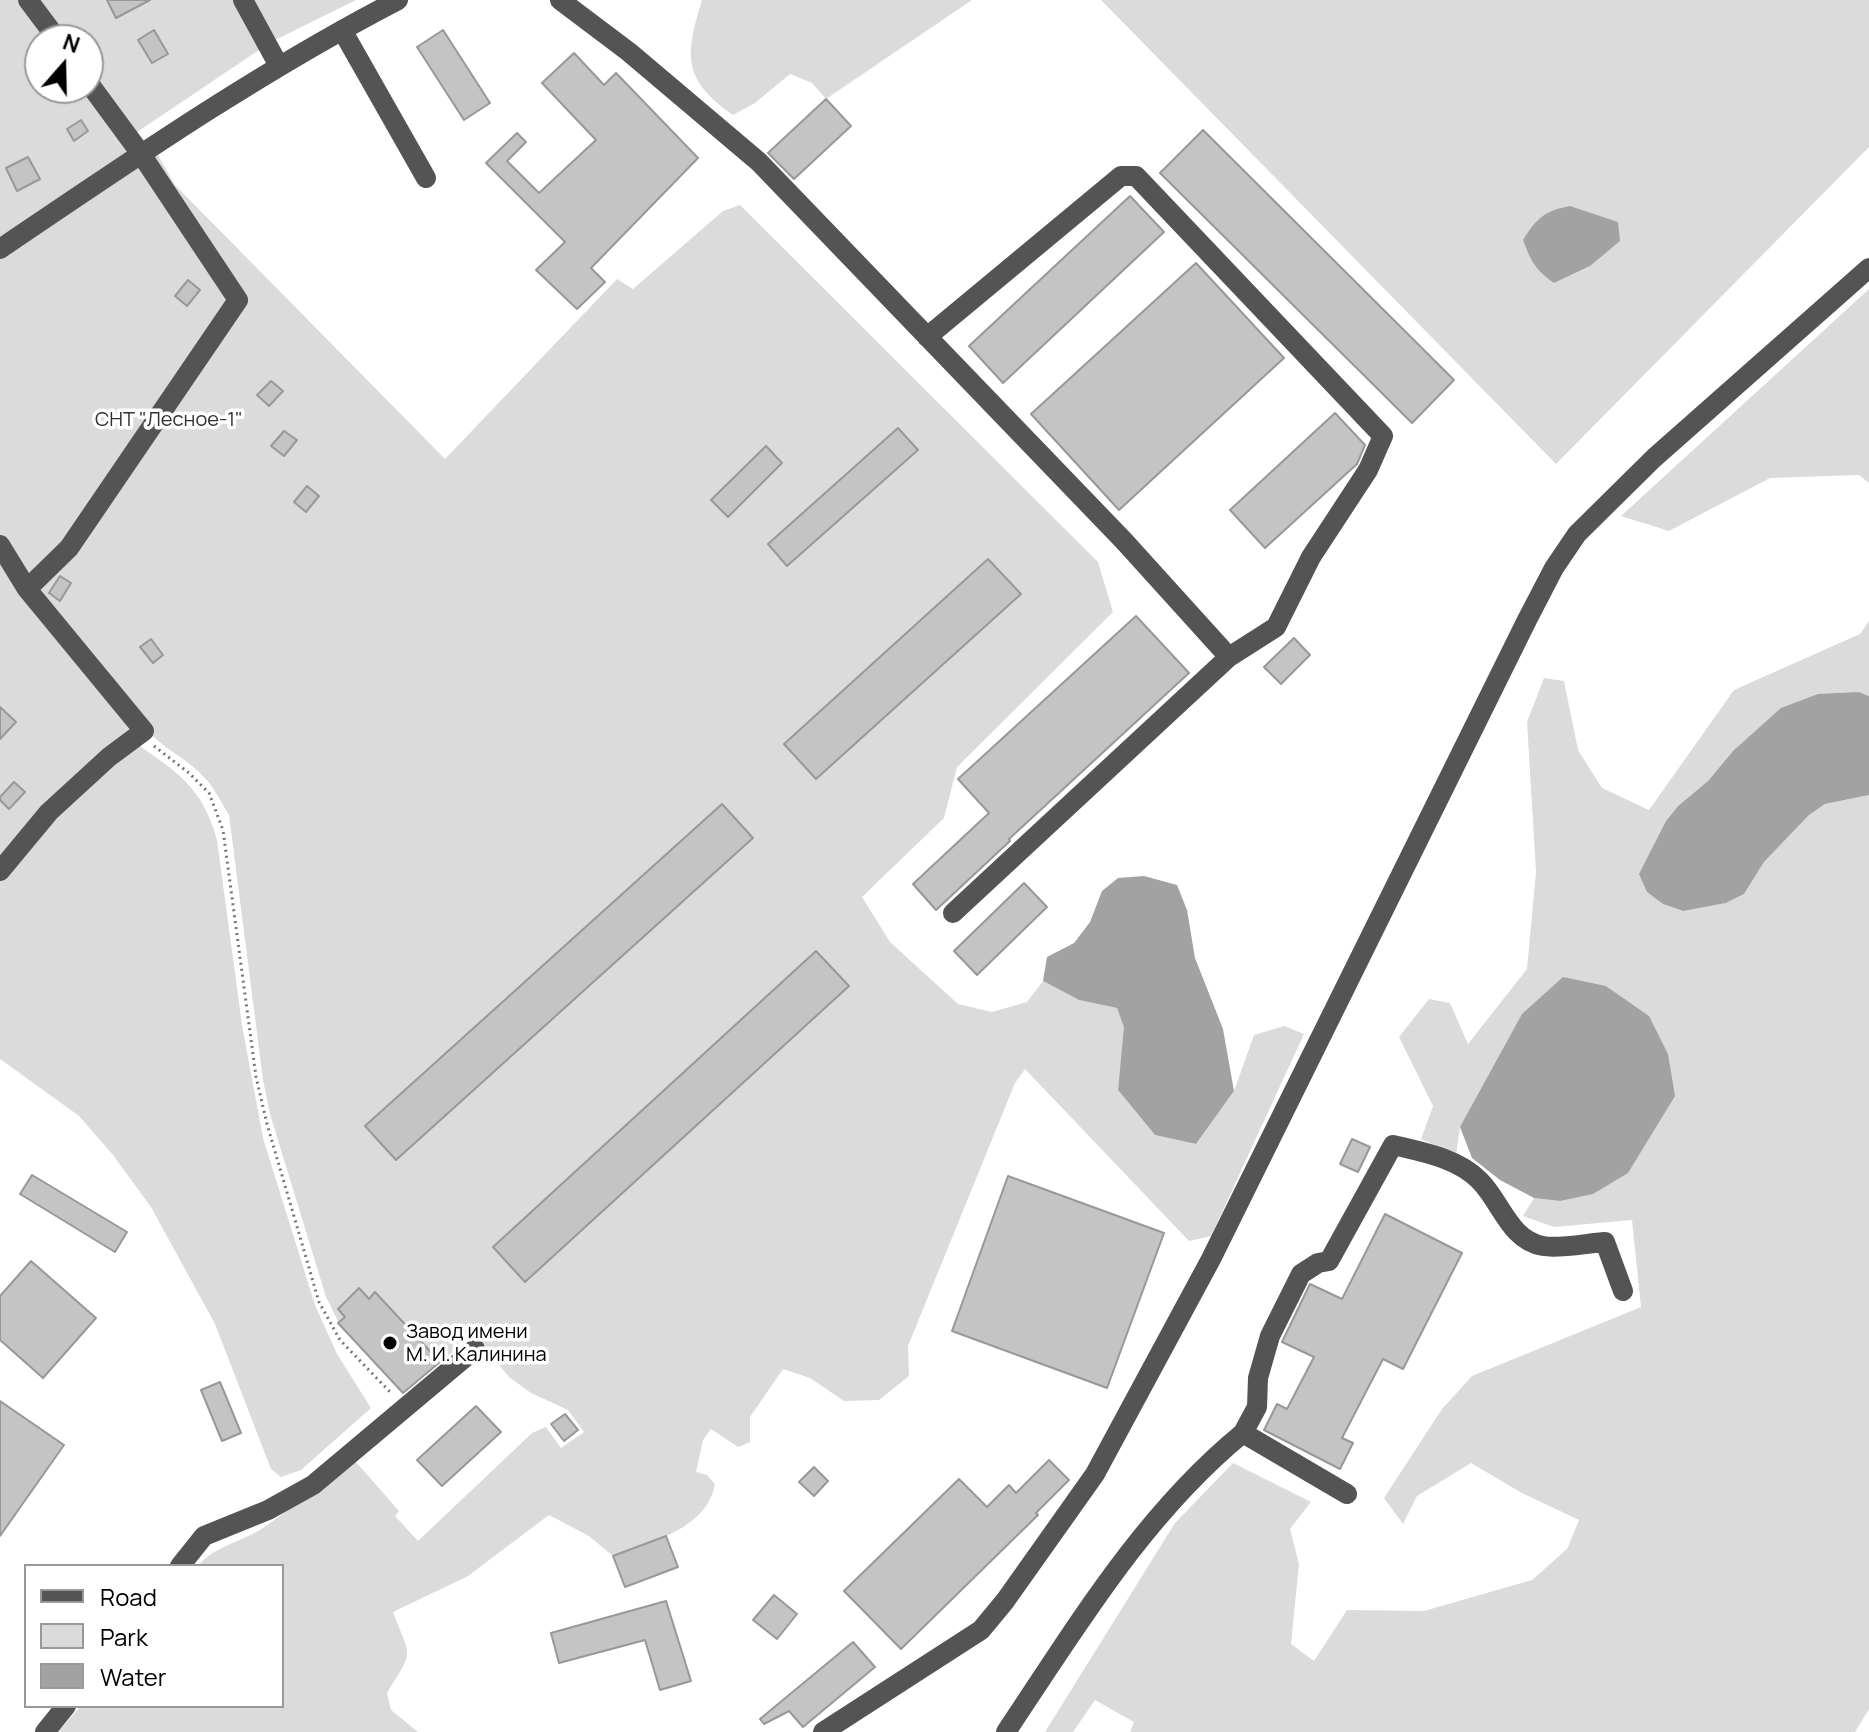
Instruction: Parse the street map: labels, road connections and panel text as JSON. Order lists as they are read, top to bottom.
{
  "parks": ["СНТ \"Лесное-1\""],
  "places": ["Завод имени М. И. Калинина"],
  "legend": ["Road", "Park", "Water"],
  "north": "top"
}
